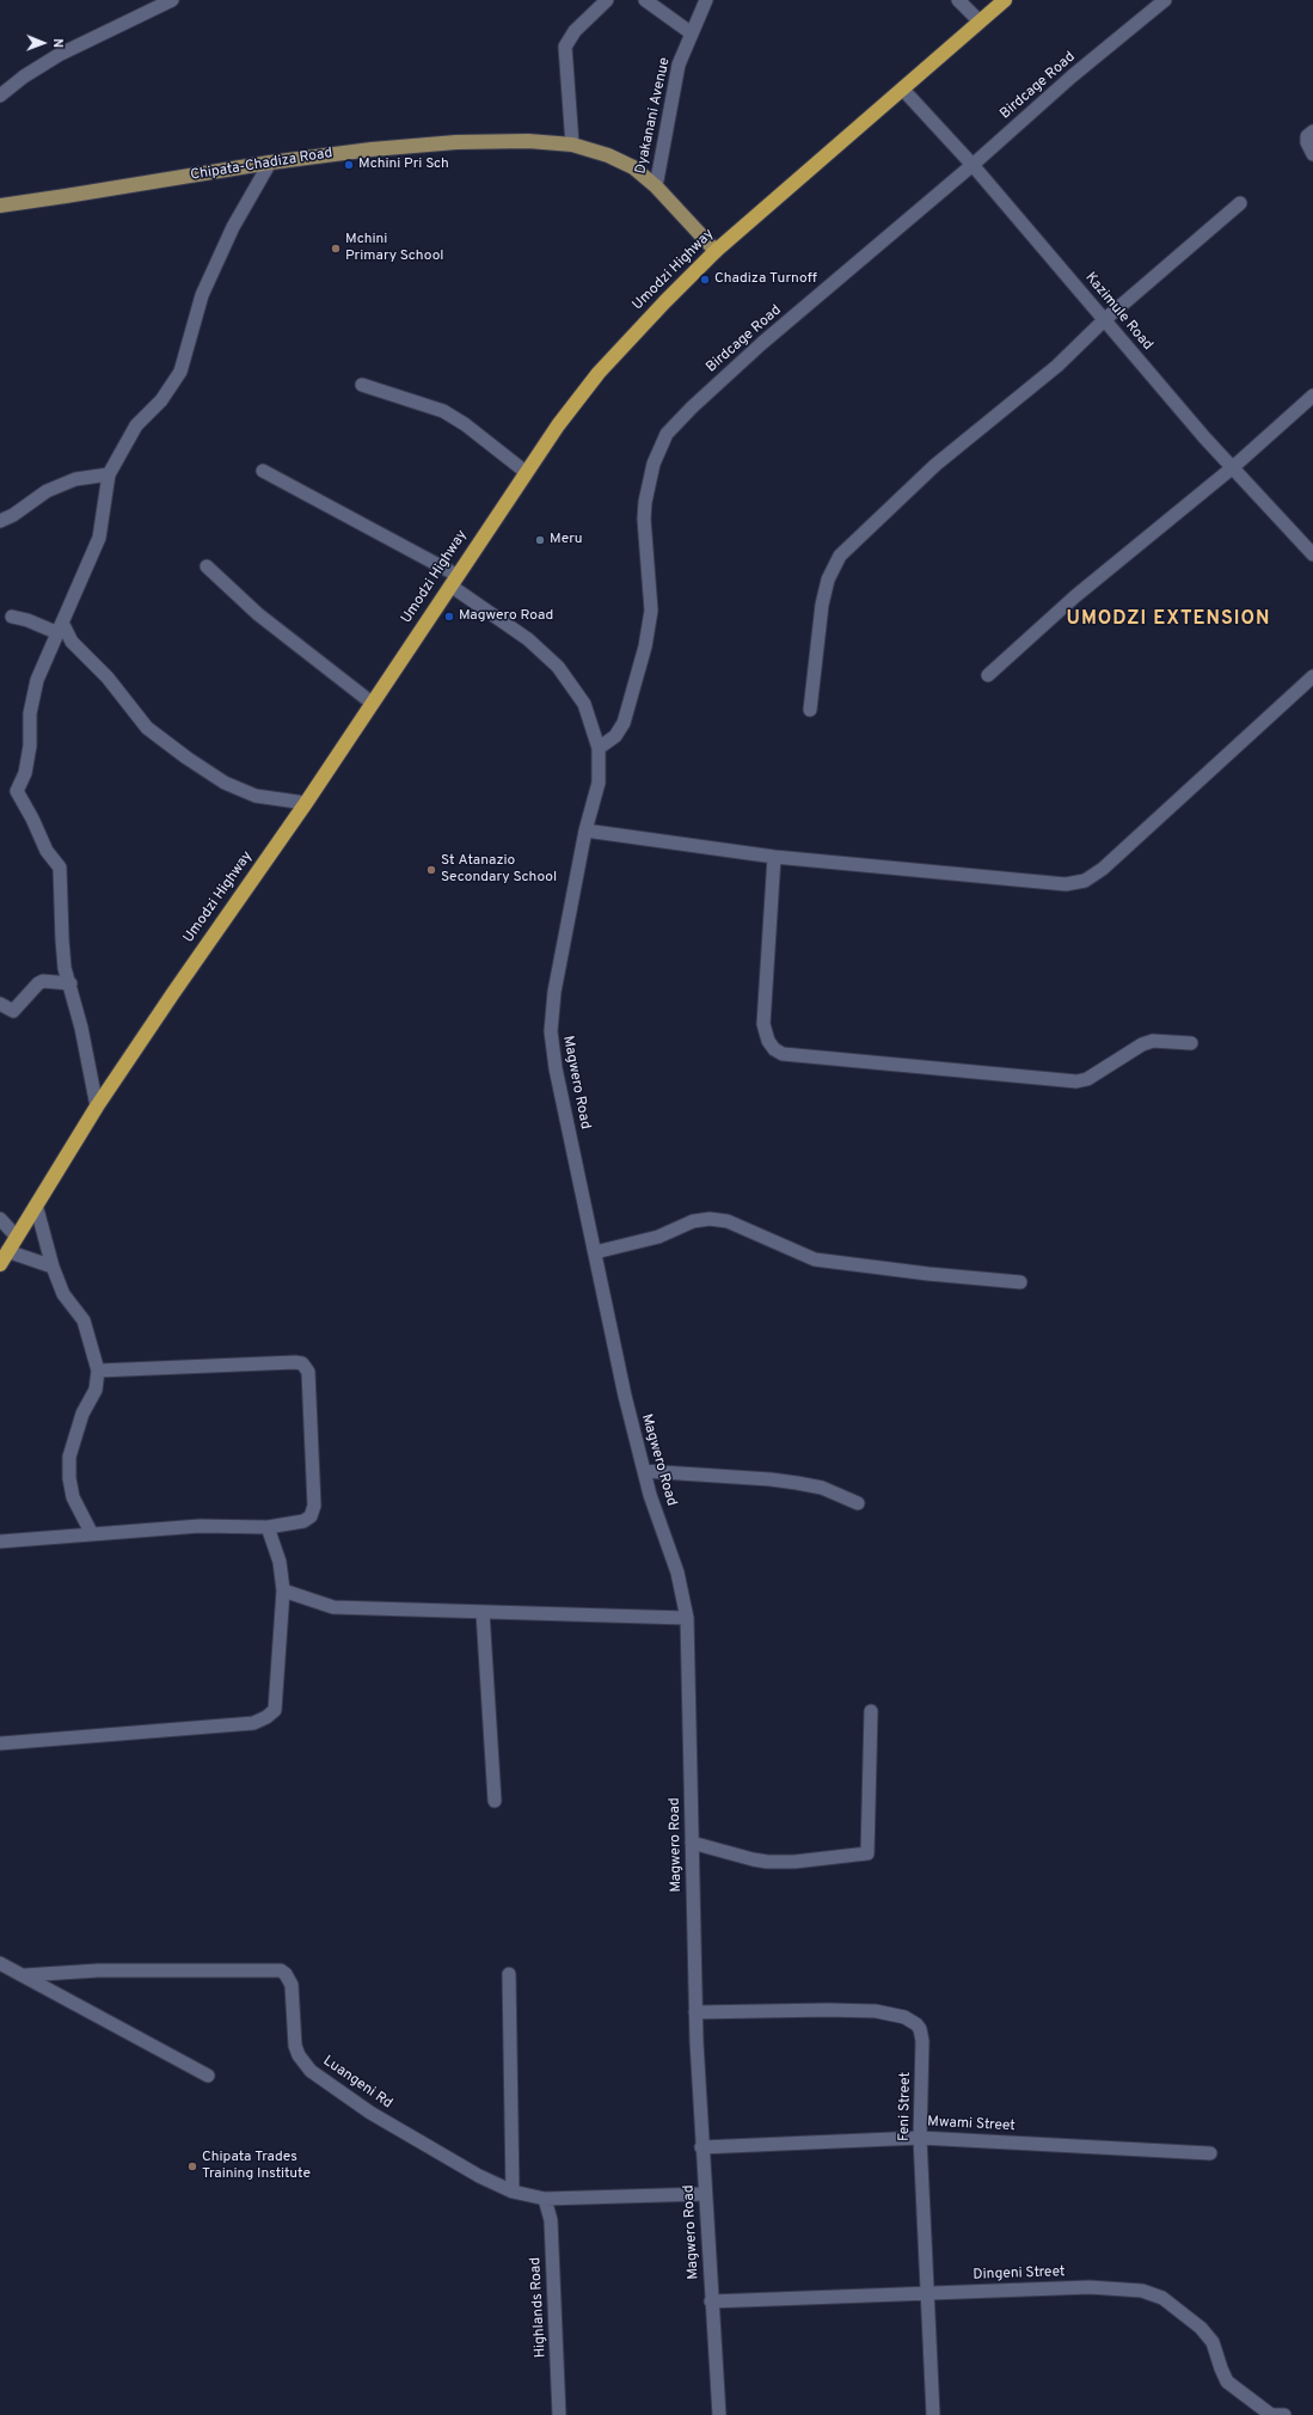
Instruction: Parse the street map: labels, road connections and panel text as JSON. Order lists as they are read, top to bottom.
{
  "streets": {
    "highway": ["Umodzi Highway"],
    "main road": ["Chipata-Chadiza Road"],
    "street": [
      "Birdcage Road",
      "Dyakanani Avenue",
      "Kazimule Road",
      "Magwero Road",
      "Luangeni Rd",
      "Feni Street",
      "Mwami Street",
      "Dingeni Street",
      "Highlands Road"
    ]
  },
  "crossings": [
    ["Birdcage Road", "Kazimule Road"],
    ["Birdcage Road", "Magwero Road"],
    ["Dyakanani Avenue", "Chipata-Chadiza Road"],
    ["Chipata-Chadiza Road", "Umodzi Highway"],
    ["Umodzi Highway", "Kazimule Road"],
    ["Umodzi Highway", "Magwero Road"],
    ["Magwero Road", "Luangeni Rd"],
    ["Magwero Road", "Feni Street"],
    ["Magwero Road", "Mwami Street"],
    ["Magwero Road", "Dingeni Street"],
    ["Luangeni Rd", "Highlands Road"],
    ["Feni Street", "Mwami Street"],
    ["Feni Street", "Dingeni Street"]
  ],
  "districts": ["UMODZI EXTENSION"],
  "places": [
    "Mchini Pri Sch",
    "Mchini Primary School",
    "Chadiza Turnoff",
    "Meru",
    "Magwero Road",
    "St Atanazio Secondary School",
    "Chipata Trades Training Institute"
  ],
  "north": "right"
}
